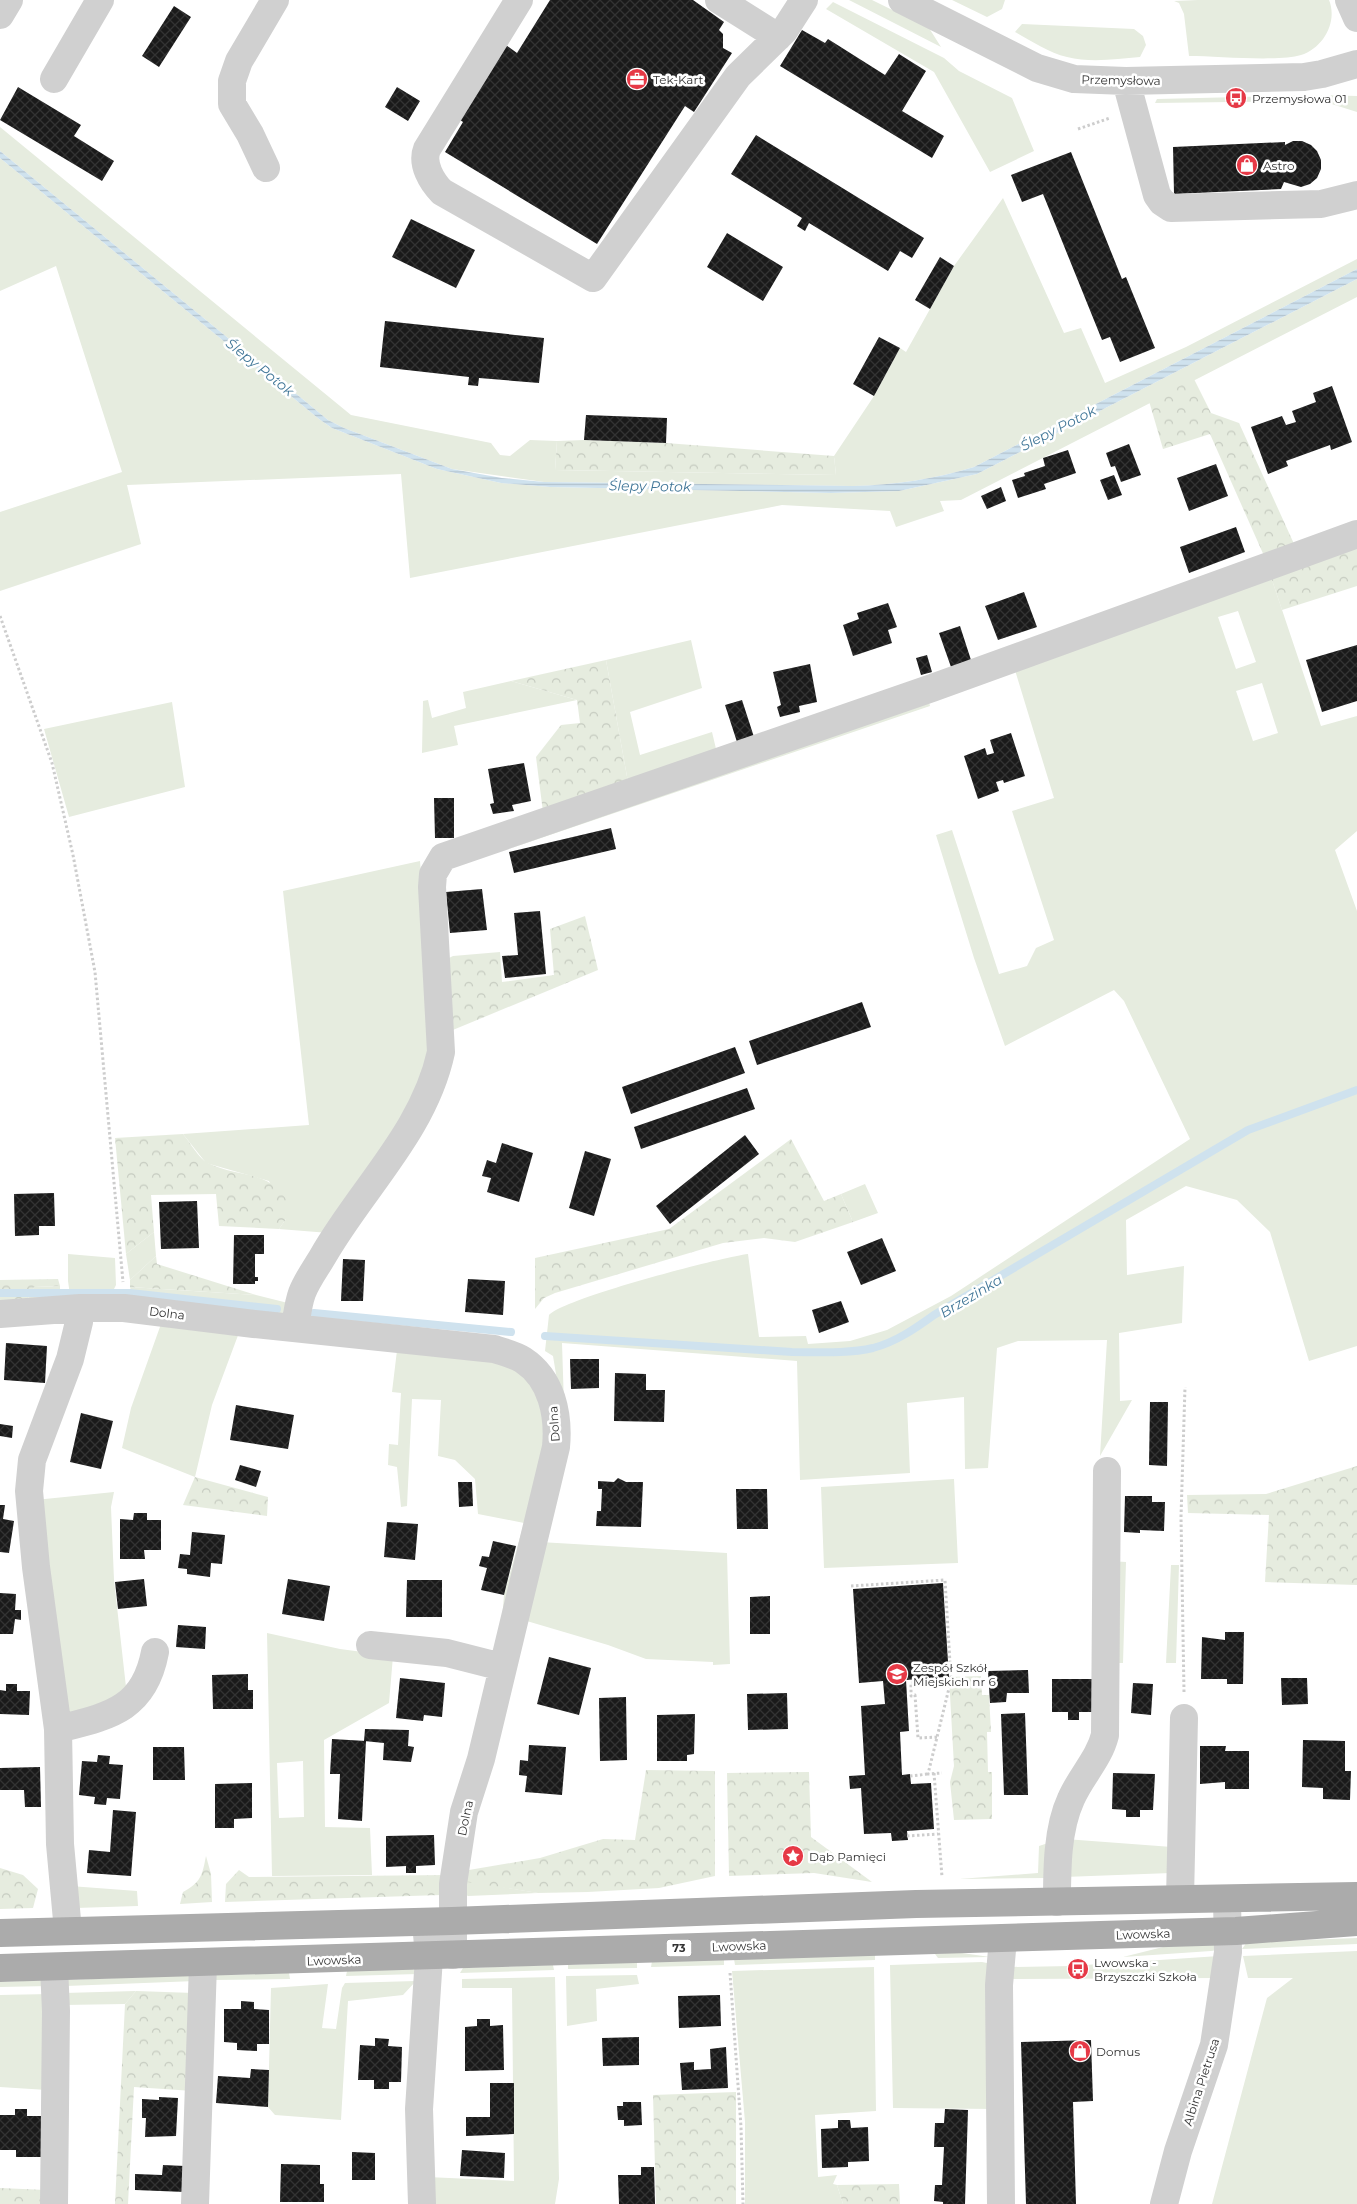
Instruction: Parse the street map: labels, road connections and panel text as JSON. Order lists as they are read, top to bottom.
{
  "streets": {
    "main road": ["Lwowska", "73"],
    "street": ["Przemysłowa", "Dolna", "Albina Pietrusa"]
  },
  "crossings": [
    ["Dolna", "Lwowska"],
    ["Lwowska", "Albina Pietrusa"]
  ],
  "water": ["Ślepy Potok", "Brzezinka"],
  "places": {
    "office": ["Tek-Kart"],
    "bus stop": ["Przemysłowa 01", "Lwowska - Brzyszczki Szkoła"],
    "shop": ["Astro", "Domus"],
    "school or university": ["Zespół Szkół Miejskich nr 6"],
    "place": ["Dąb Pamięci"]
  }
}
